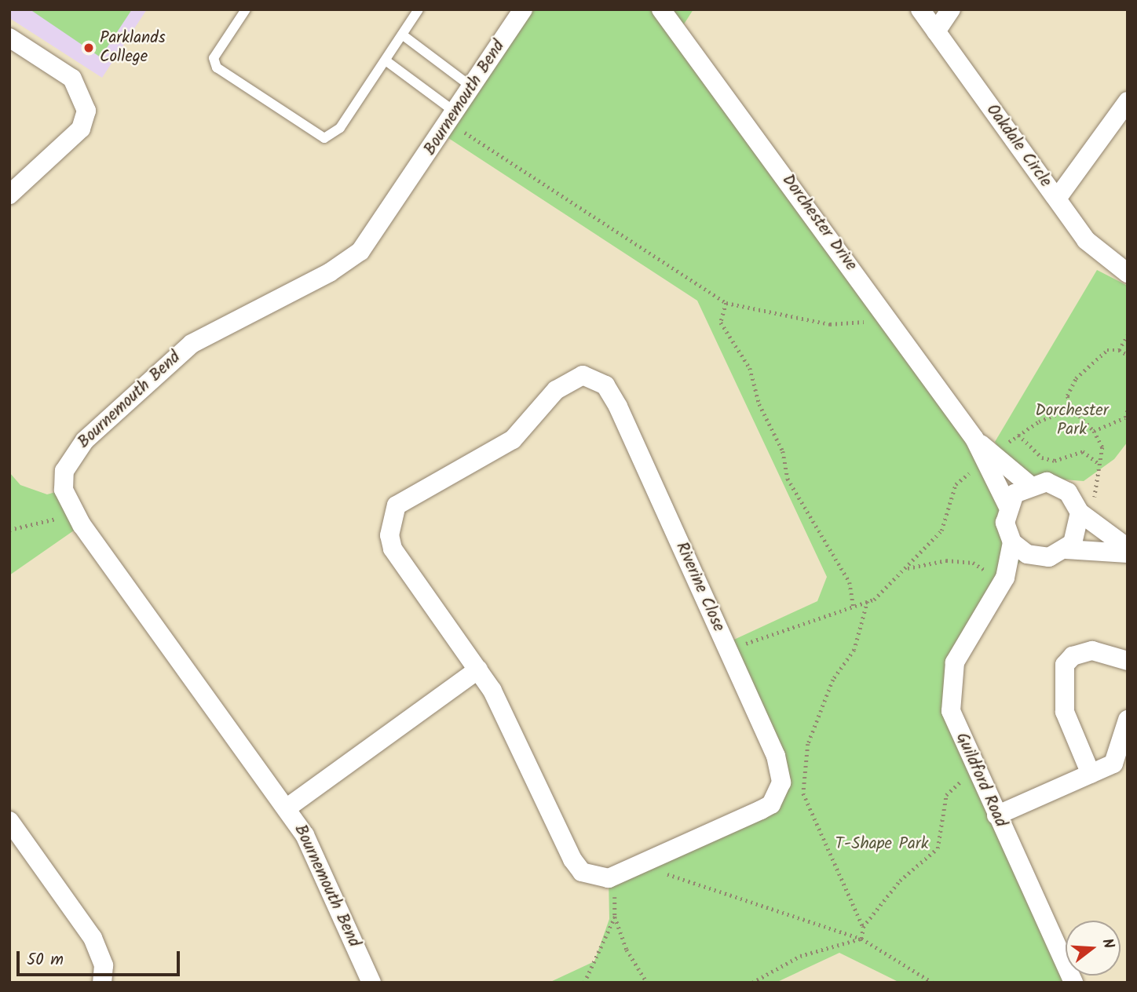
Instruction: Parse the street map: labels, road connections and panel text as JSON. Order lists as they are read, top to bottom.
{
  "streets": {
    "street": [
      "Bournemouth Bend",
      "Oakdale Circle",
      "Dorchester Drive",
      "Riverine Close",
      "Guildford Road"
    ]
  },
  "crossings": [
    ["Dorchester Drive", "Guildford Road"]
  ],
  "parks": ["Dorchester Park", "T-Shape Park"],
  "places": ["Parklands College"],
  "scale_bar": "50 m",
  "north": "right"
}
